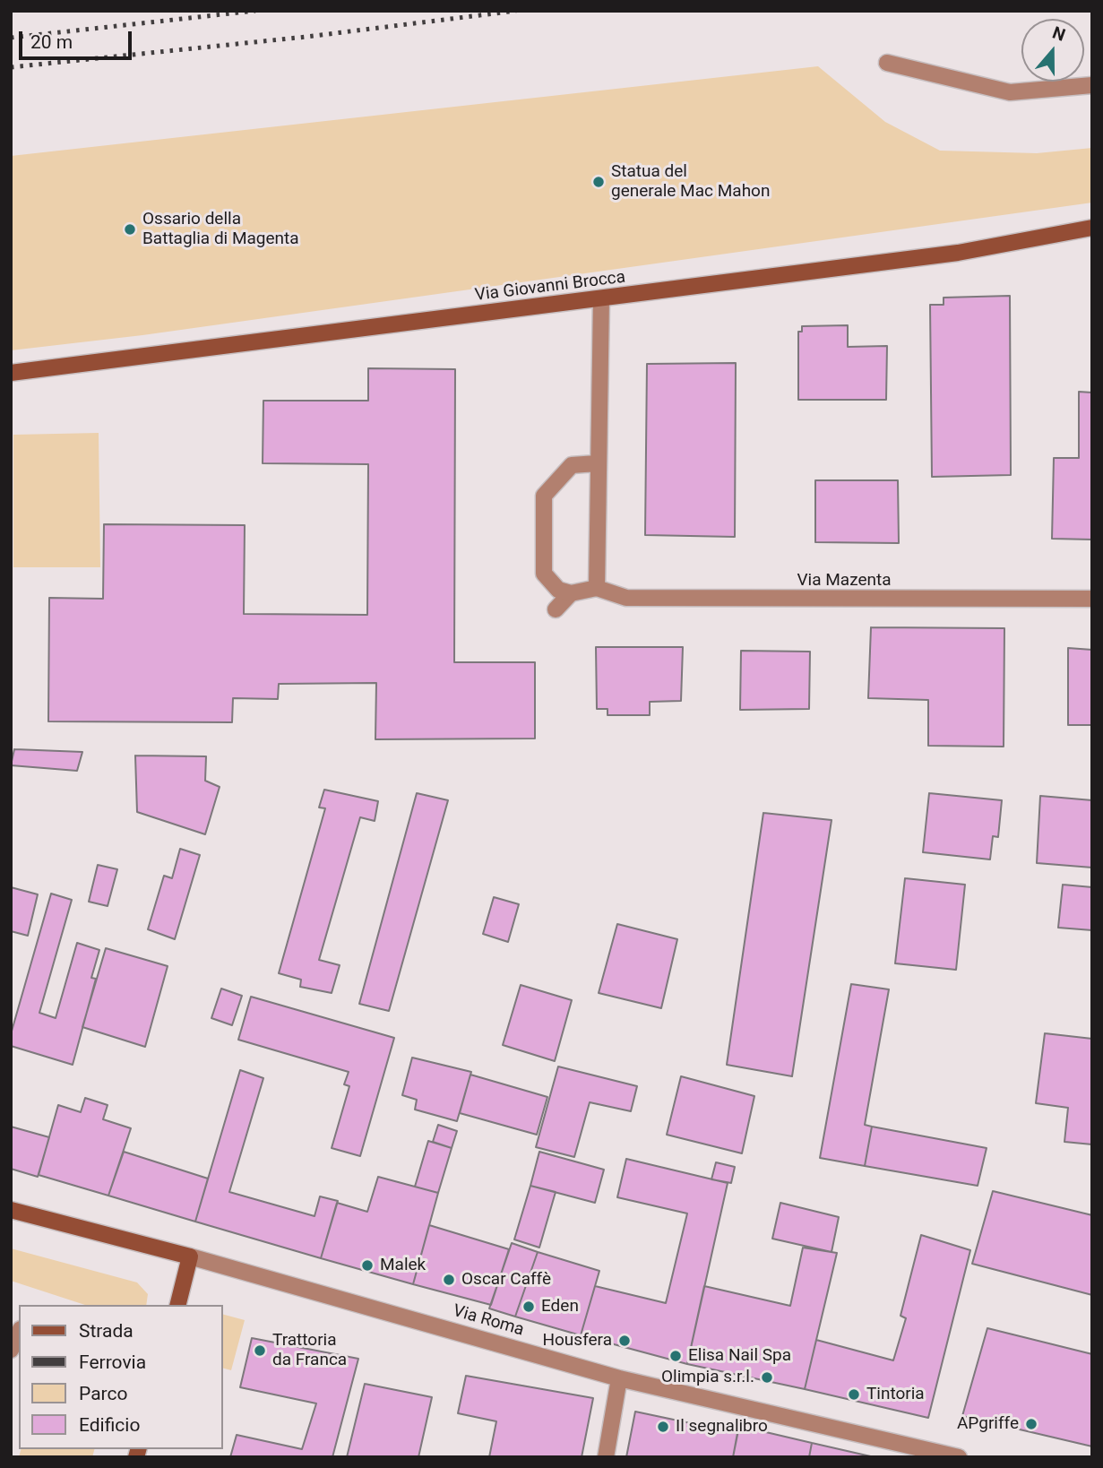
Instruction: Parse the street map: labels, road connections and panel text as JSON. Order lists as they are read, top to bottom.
{
  "streets": {
    "street": ["Via Giovanni Brocca", "Via Mazenta", "Via Roma"]
  },
  "places": [
    "Statua del generale Mac Mahon",
    "Ossario della Battaglia di Magenta",
    "Malek",
    "Oscar Caffè",
    "Eden",
    "Housfera",
    "Trattoria da Franca",
    "Elisa Nail Spa",
    "Olimpia s.r.l.",
    "Tintoria",
    "APgriffe",
    "Il segnalibro"
  ],
  "legend": [
    "Strada",
    "Ferrovia",
    "Parco",
    "Edificio"
  ],
  "scale_bar": "20 m",
  "north": "top"
}
